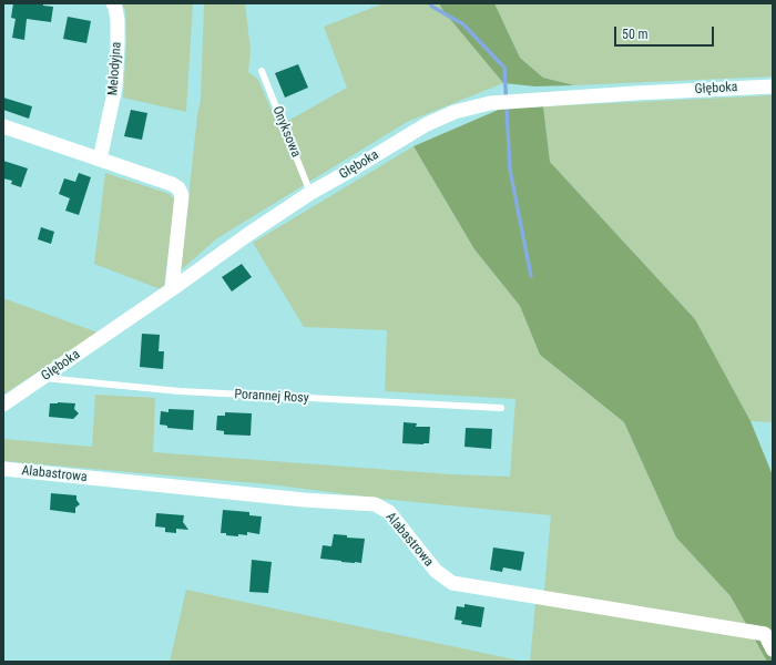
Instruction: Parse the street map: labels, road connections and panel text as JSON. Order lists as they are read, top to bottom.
{
  "streets": {
    "street": ["Melodyjna", "Głęboka", "Alabastrowa"],
    "lane": ["Onyksowa", "Porannej Rosy"]
  },
  "crossings": [
    ["Głęboka", "Onyksowa"],
    ["Głęboka", "Porannej Rosy"]
  ],
  "scale_bar": "50 m"
}
